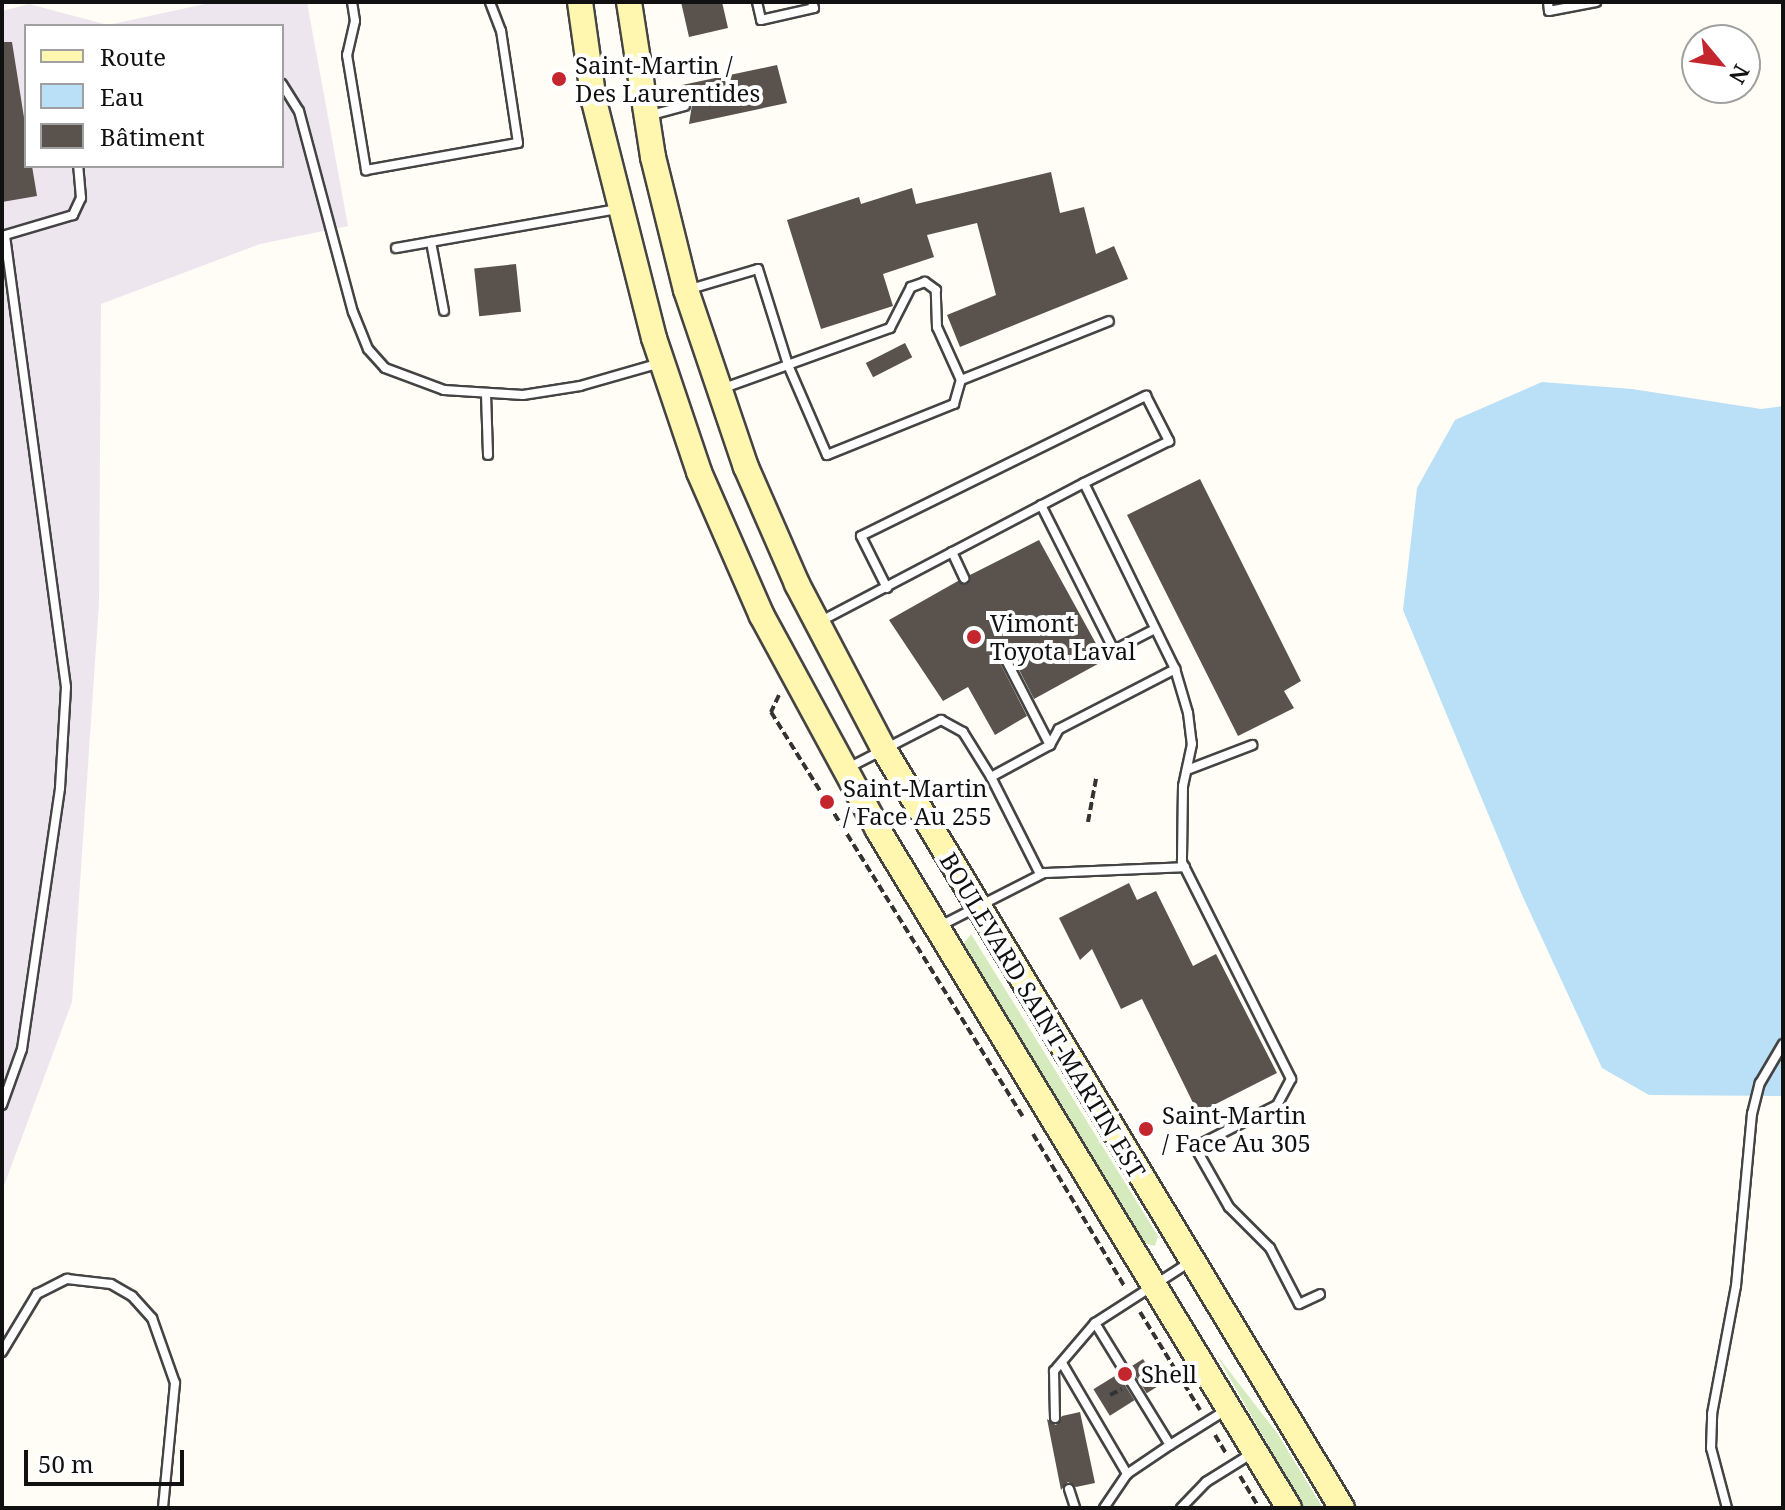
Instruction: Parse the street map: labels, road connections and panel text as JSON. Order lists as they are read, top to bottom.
{
  "streets": {
    "main road": ["BOULEVARD SAINT-MARTIN EST"]
  },
  "places": [
    "Saint-Martin / Des Laurentides",
    "Vimont Toyota Laval",
    "Saint-Martin / Face Au 255",
    "Saint-Martin / Face Au 305",
    "Shell"
  ],
  "legend": ["Route", "Eau", "Bâtiment"],
  "scale_bar": "50 m",
  "north": "bottom right"
}
